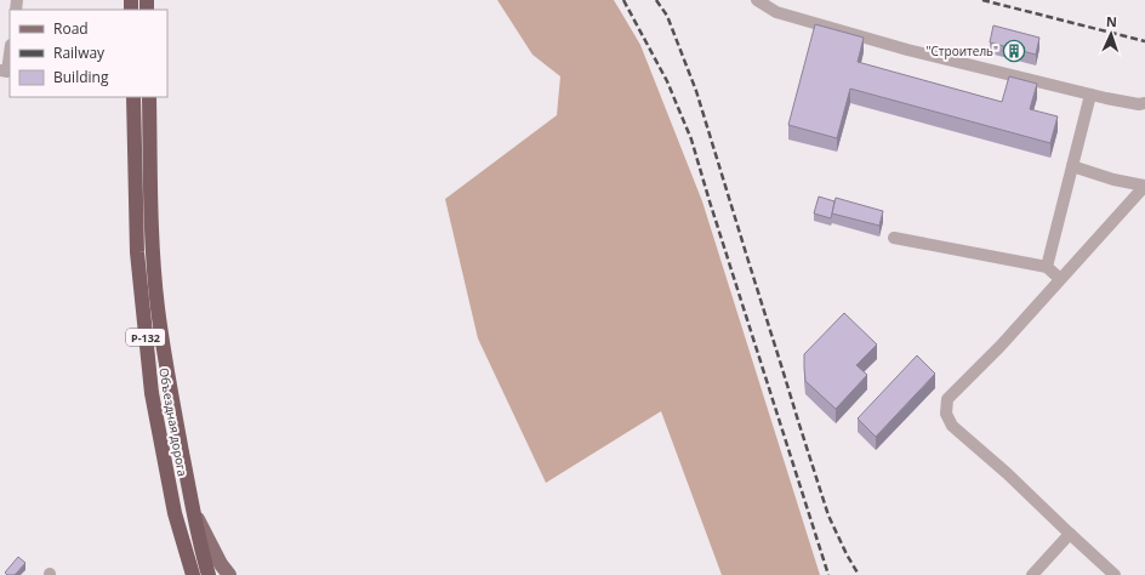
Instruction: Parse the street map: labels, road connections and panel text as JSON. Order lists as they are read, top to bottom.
{
  "streets": {
    "highway": ["Р-132", "Объездная дорога"]
  },
  "places": {
    "building": ["\"Строитель\""]
  },
  "legend": ["Road", "Railway", "Building"],
  "north": "top"
}
